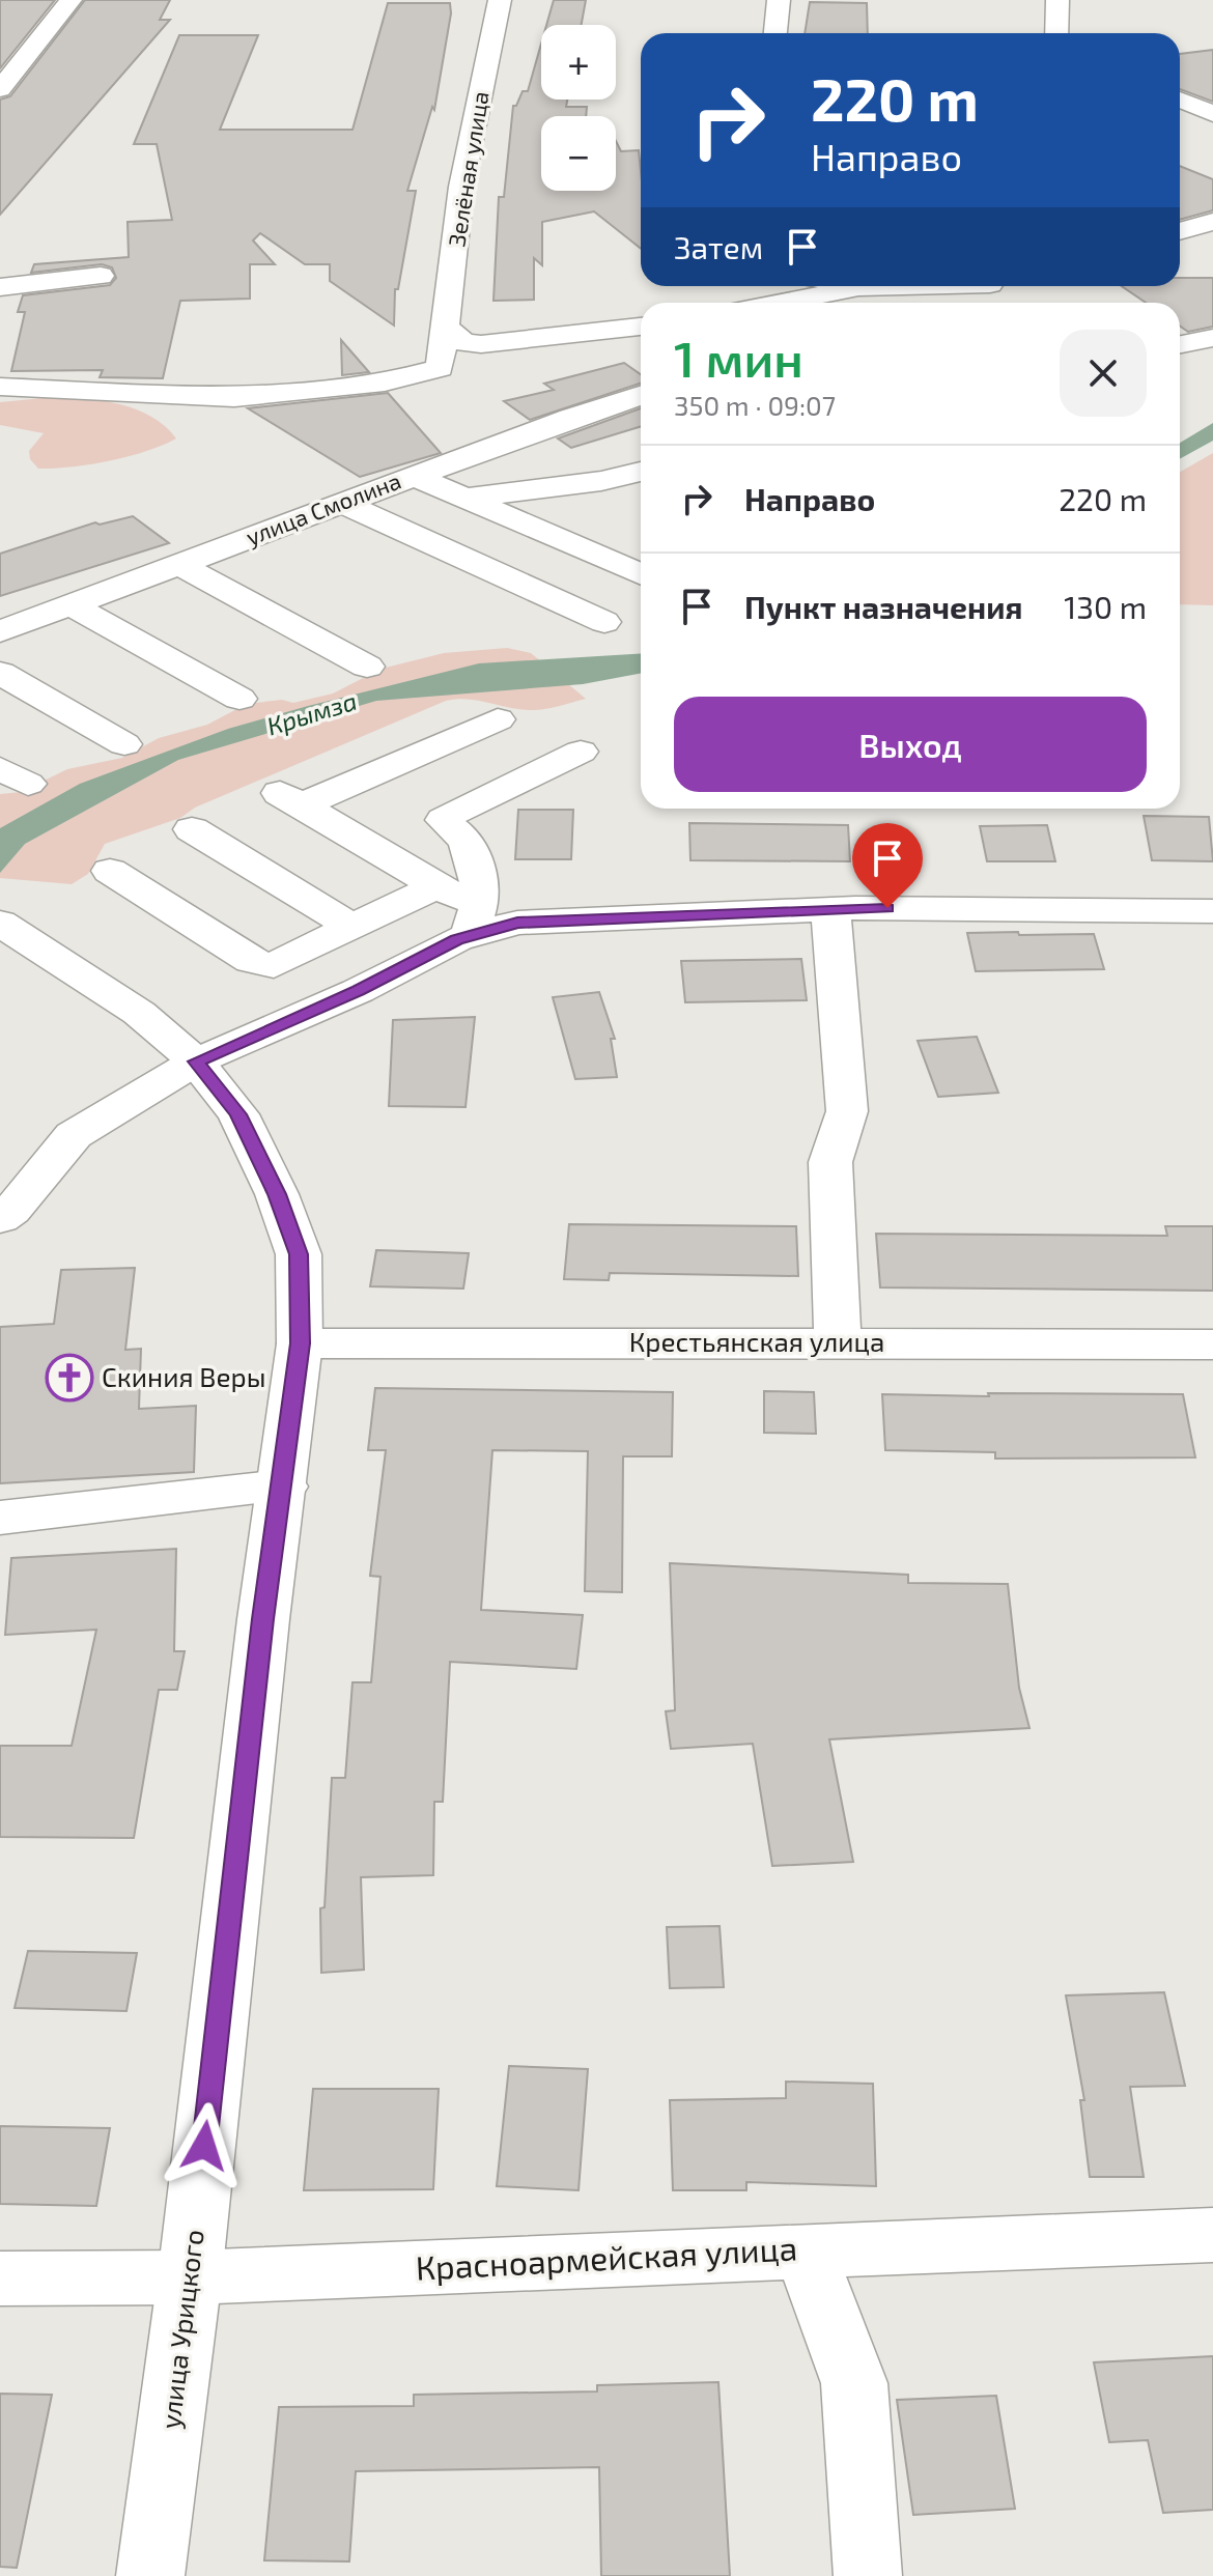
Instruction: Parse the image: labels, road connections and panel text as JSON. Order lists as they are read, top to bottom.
{
  "streets": {
    "street": [
      "Зелёная улица",
      "улица Смолина",
      "Крестьянская улица",
      "Красноармейская улица",
      "улица Урицкого"
    ]
  },
  "crossings": [
    ["Крестьянская улица", "улица Урицкого"],
    ["Красноармейская улица", "улица Урицкого"]
  ],
  "water": ["Крымза"],
  "places": {
    "church": ["Скиния Веры"]
  },
  "page": {
    "map_buttons": ["+", "−"],
    "turn": ["220 m", "Направо"],
    "then": "Затем",
    "heading": ["1 мин", "350 m · 09:07"],
    "list": [
      {
        "name": "Направо",
        "value": "220 m"
      },
      {
        "name": "Пункт назначения",
        "value": "130 m"
      }
    ],
    "buttons": "Выход"
  }
}
